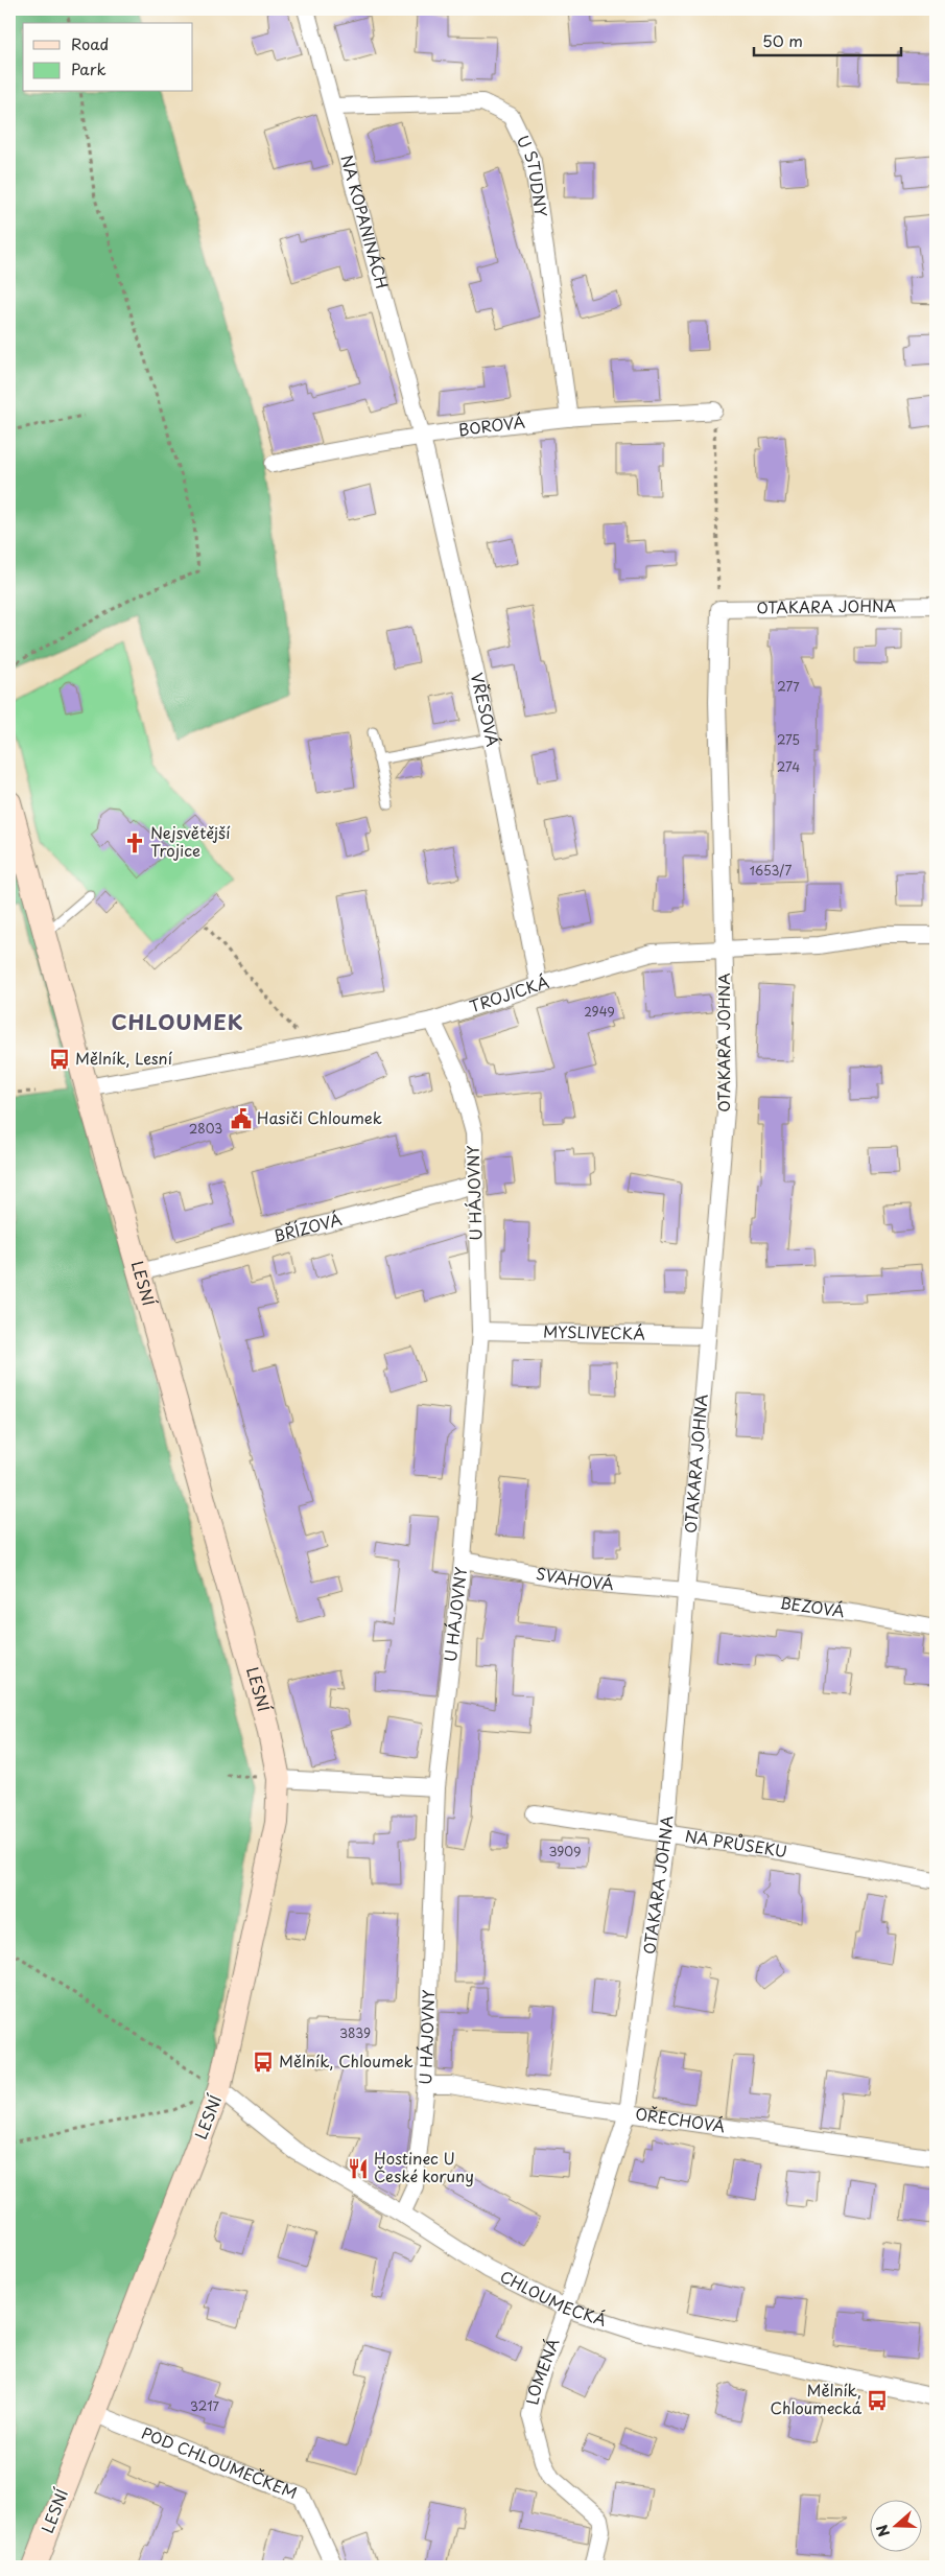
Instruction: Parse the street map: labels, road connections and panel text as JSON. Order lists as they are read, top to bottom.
{
  "streets": {
    "street": [
      "U STUDNY",
      "NA KOPANINÁCH",
      "BOROVÁ",
      "OTAKARA JOHNA",
      "VŘESOVÁ",
      "TROJICKÁ",
      "U HÁJOVNY",
      "BŘÍZOVÁ",
      "LESNÍ",
      "MYSLIVECKÁ",
      "SVAHOVÁ",
      "BEZOVÁ",
      "NA PRŮSEKU",
      "OŘECHOVÁ",
      "CHLOUMECKÁ",
      "LOMENÁ",
      "POD CHLOUMEČKEM"
    ]
  },
  "crossings": [
    ["U STUDNY", "NA KOPANINÁCH"],
    ["U STUDNY", "BOROVÁ"],
    ["NA KOPANINÁCH", "BOROVÁ"],
    ["NA KOPANINÁCH", "VŘESOVÁ"],
    ["BOROVÁ", "VŘESOVÁ"],
    ["OTAKARA JOHNA", "TROJICKÁ"],
    ["OTAKARA JOHNA", "MYSLIVECKÁ"],
    ["OTAKARA JOHNA", "SVAHOVÁ"],
    ["OTAKARA JOHNA", "BEZOVÁ"],
    ["OTAKARA JOHNA", "NA PRŮSEKU"],
    ["OTAKARA JOHNA", "OŘECHOVÁ"],
    ["OTAKARA JOHNA", "CHLOUMECKÁ"],
    ["OTAKARA JOHNA", "LOMENÁ"],
    ["VŘESOVÁ", "TROJICKÁ"],
    ["TROJICKÁ", "U HÁJOVNY"],
    ["TROJICKÁ", "LESNÍ"],
    ["U HÁJOVNY", "BŘÍZOVÁ"],
    ["U HÁJOVNY", "MYSLIVECKÁ"],
    ["U HÁJOVNY", "SVAHOVÁ"],
    ["U HÁJOVNY", "OŘECHOVÁ"],
    ["U HÁJOVNY", "CHLOUMECKÁ"],
    ["BŘÍZOVÁ", "LESNÍ"],
    ["LESNÍ", "CHLOUMECKÁ"],
    ["LESNÍ", "POD CHLOUMEČKEM"],
    ["SVAHOVÁ", "BEZOVÁ"],
    ["CHLOUMECKÁ", "LOMENÁ"]
  ],
  "districts": ["CHLOUMEK"],
  "places": {
    "church": ["Nejsvětější Trojice"],
    "bus stop": ["Mělník, Lesní", "Mělník, Chloumek", "Mělník, Chloumecká"],
    "public building": ["Hasiči Chloumek"],
    "restaurant": ["Hostinec U České koruny"]
  },
  "house_numbers": [
    "277",
    "275",
    "274",
    "1653/7",
    "2949",
    "2803",
    "3909",
    "3839",
    "3217"
  ],
  "legend": ["Road", "Park"],
  "scale_bar": "50 m",
  "north": "left"
}
